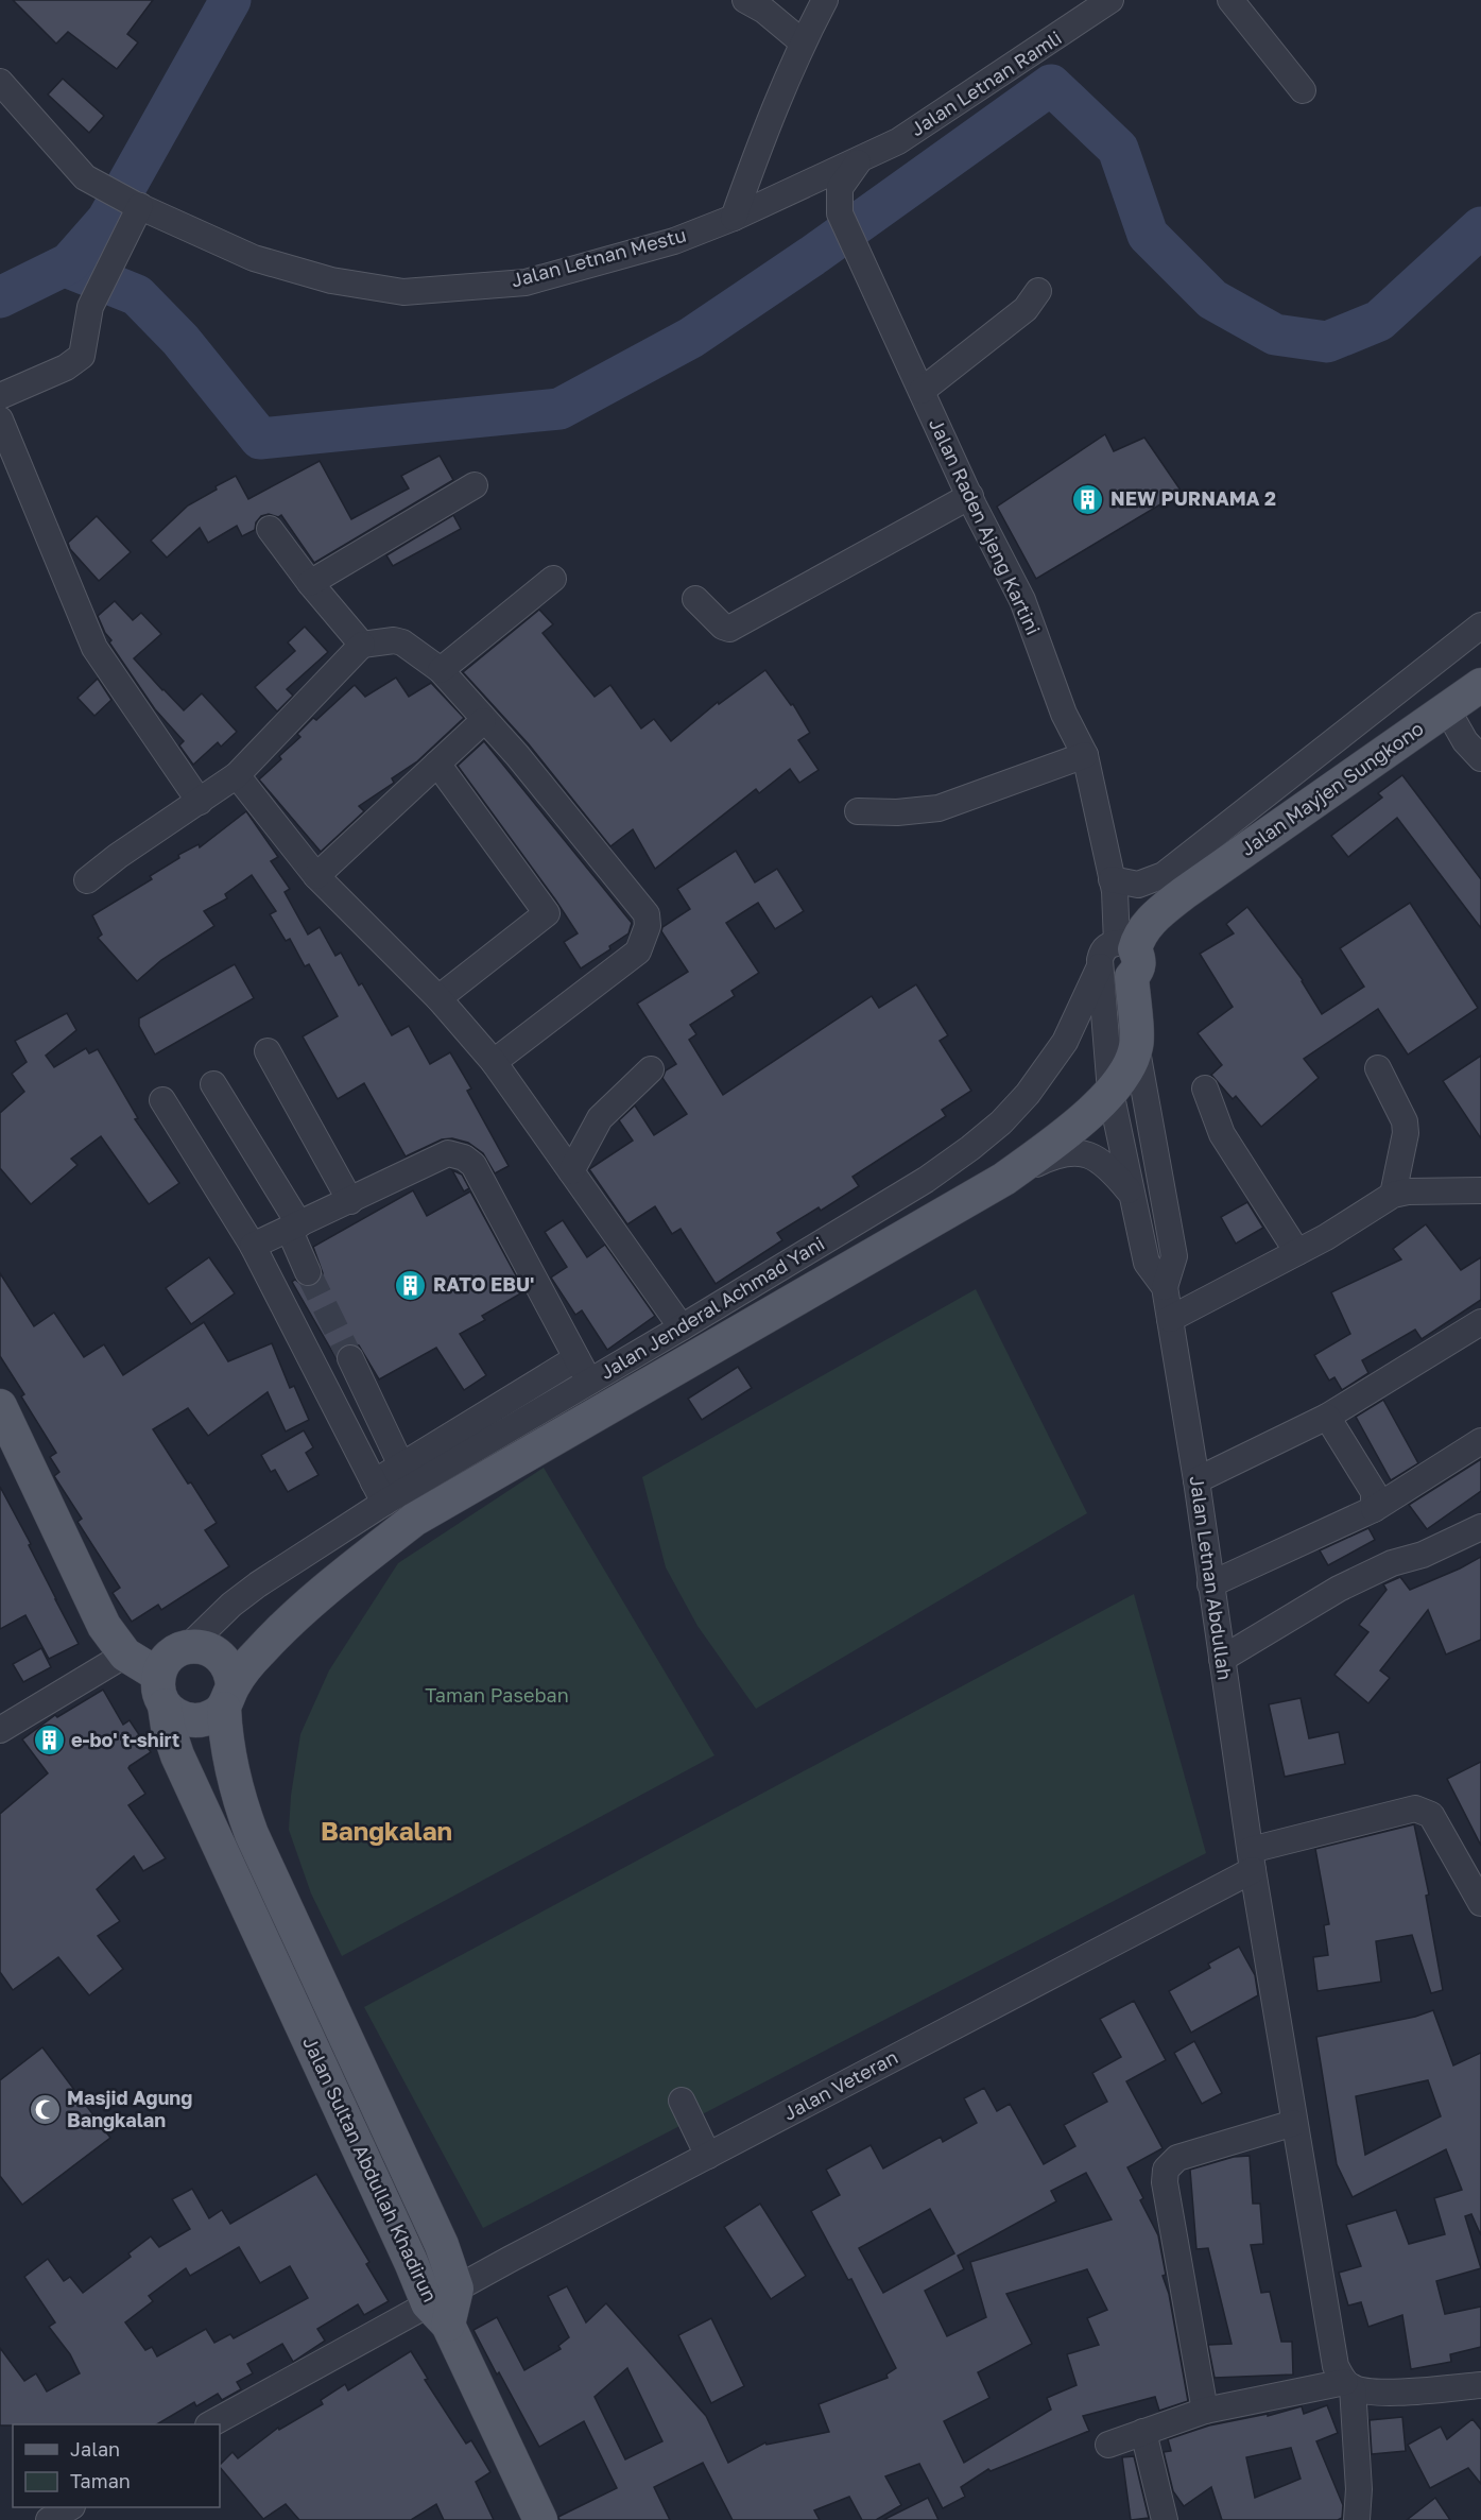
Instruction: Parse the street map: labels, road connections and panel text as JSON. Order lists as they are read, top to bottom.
{
  "streets": {
    "main road": ["Jalan Mayjen Sungkono", "Jalan Jenderal Achmad Yani", "Jalan Sultan Abdullah Khadirun"],
    "street": [
      "Jalan Letnan Ramli",
      "Jalan Letnan Mestu",
      "Jalan Raden Ajeng Kartini",
      "Jalan Letnan Abdullah",
      "Jalan Veteran"
    ]
  },
  "crossings": [
    ["Jalan Letnan Ramli", "Jalan Letnan Mestu"],
    ["Jalan Raden Ajeng Kartini", "Jalan Mayjen Sungkono"],
    ["Jalan Raden Ajeng Kartini", "Jalan Jenderal Achmad Yani"],
    ["Jalan Raden Ajeng Kartini", "Jalan Letnan Abdullah"],
    ["Jalan Mayjen Sungkono", "Jalan Jenderal Achmad Yani"],
    ["Jalan Mayjen Sungkono", "Jalan Letnan Abdullah"],
    ["Jalan Jenderal Achmad Yani", "Jalan Letnan Abdullah"],
    ["Jalan Jenderal Achmad Yani", "Jalan Sultan Abdullah Khadirun"],
    ["Jalan Letnan Abdullah", "Jalan Veteran"],
    ["Jalan Veteran", "Jalan Sultan Abdullah Khadirun"]
  ],
  "districts": ["Bangkalan"],
  "parks": ["Taman Paseban"],
  "places": {
    "building": ["NEW PURNAMA 2", "RATO EBU'", "e-bo' t-shirt"],
    "mosque": ["Masjid Agung Bangkalan"]
  },
  "legend": ["Jalan", "Taman"]
}
